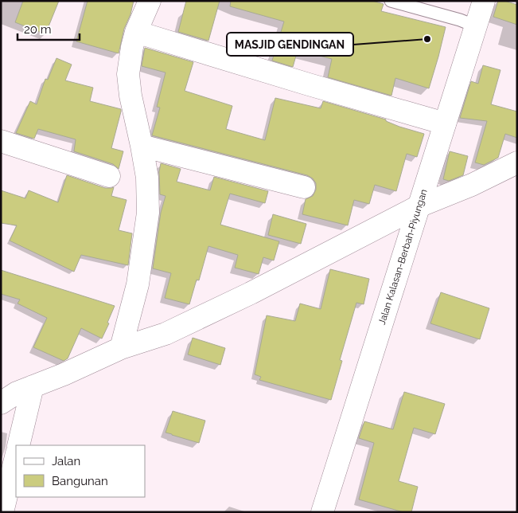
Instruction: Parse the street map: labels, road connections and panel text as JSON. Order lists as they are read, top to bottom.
{
  "streets": {
    "street": ["Jalan Kalasan-Berbah-Piyungan"]
  },
  "places": ["MASJID GENDINGAN"],
  "legend": ["Jalan", "Bangunan"],
  "scale_bar": "20 m"
}
